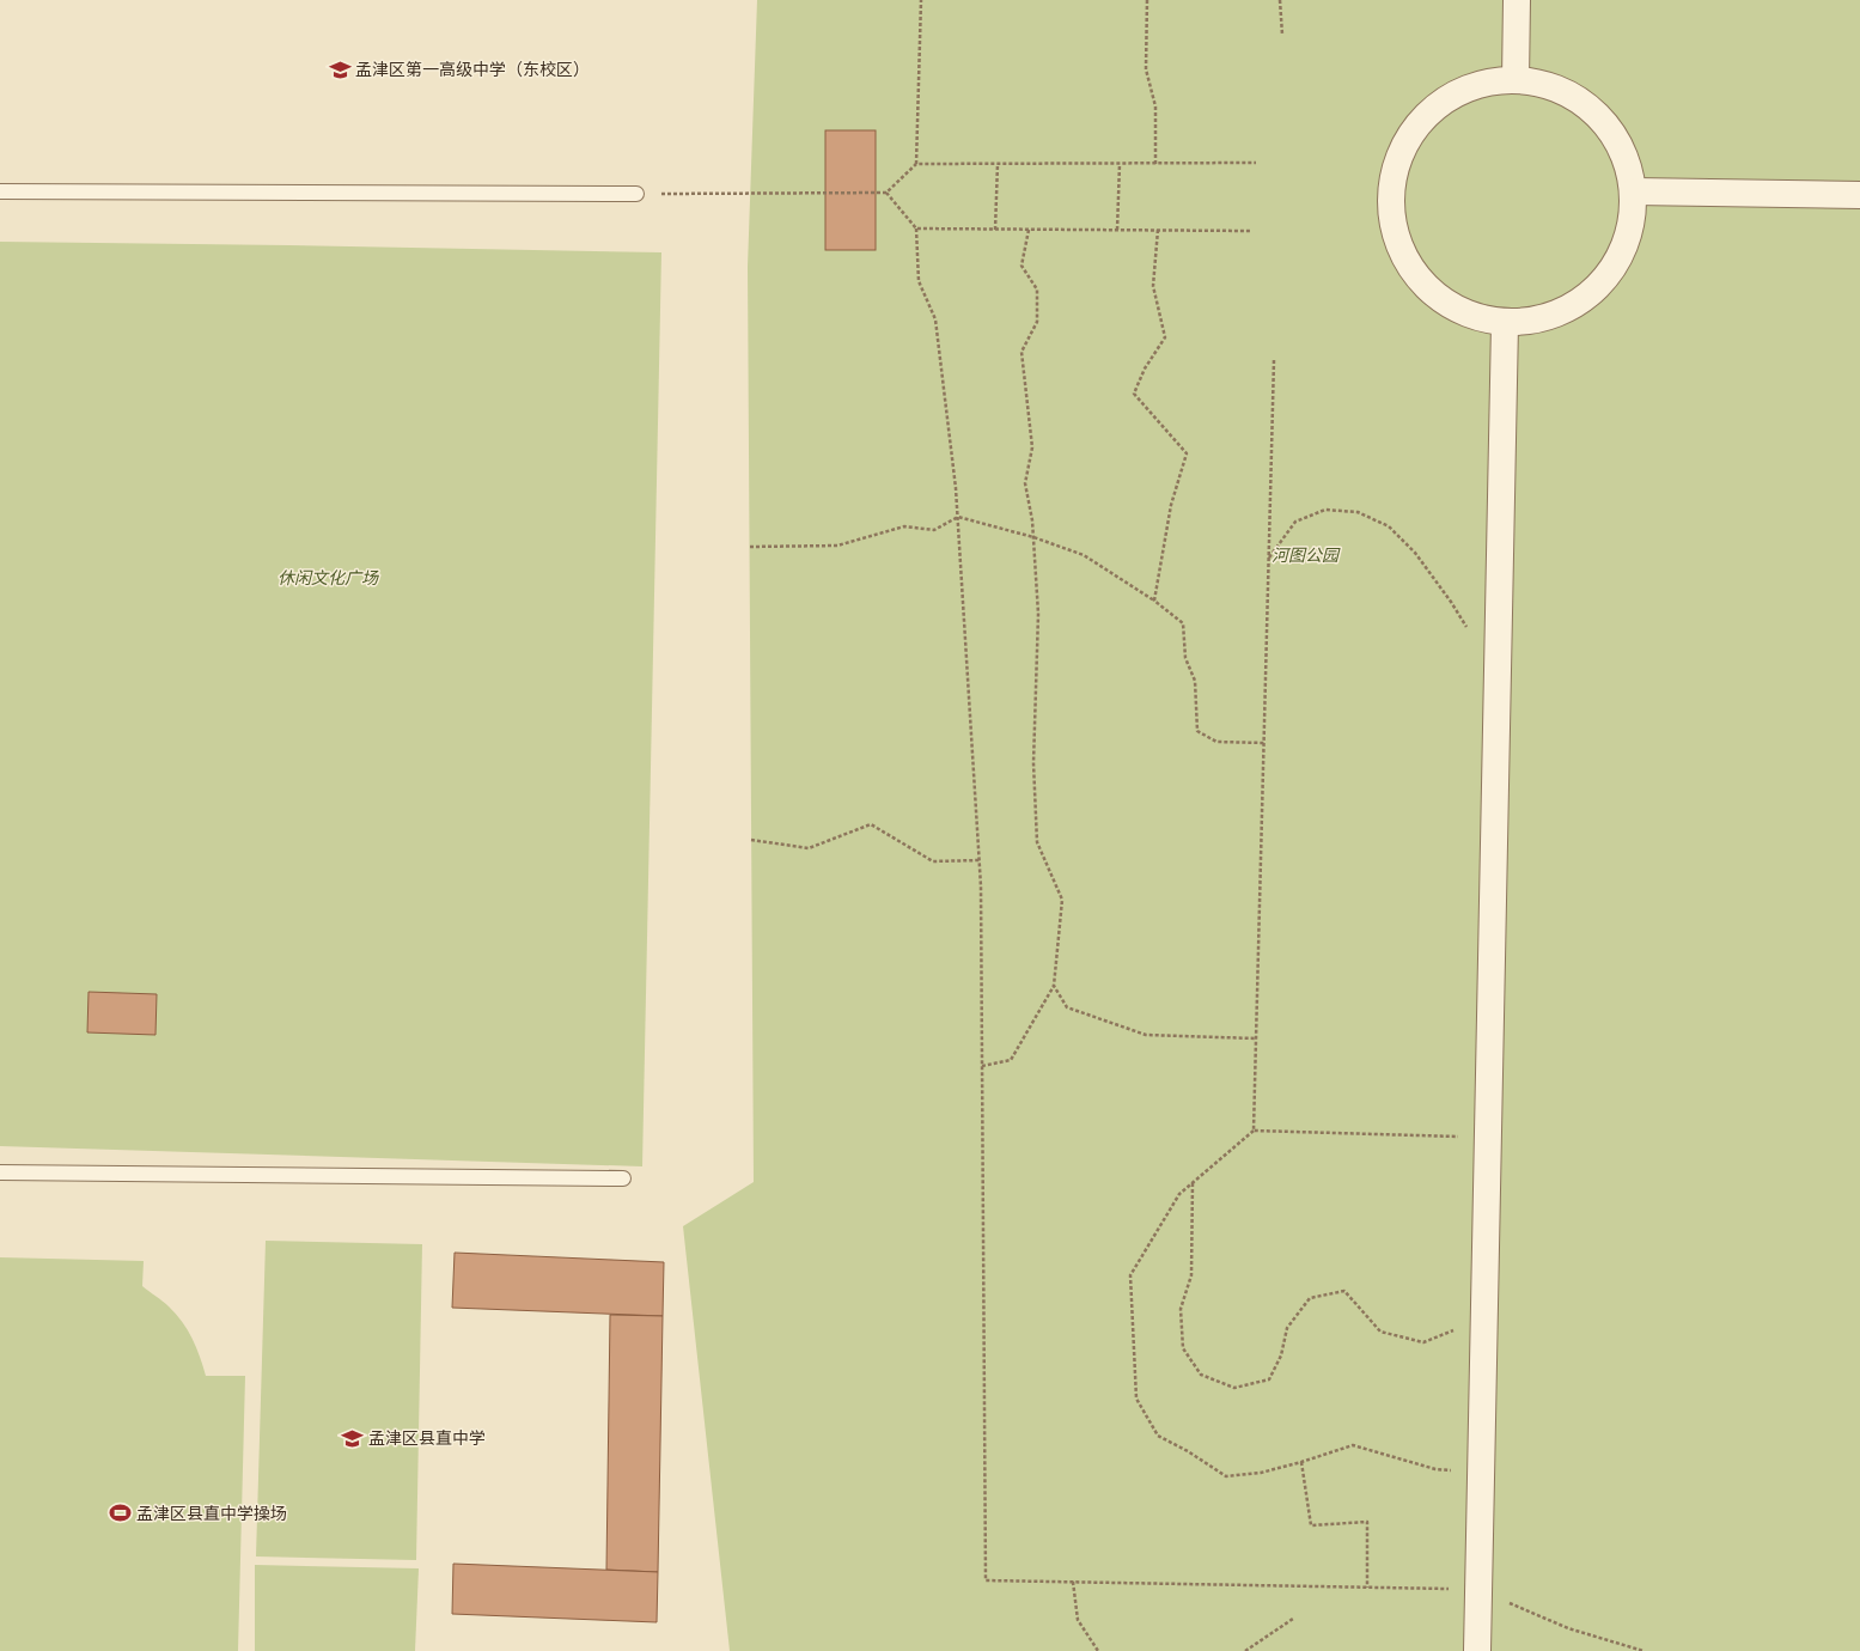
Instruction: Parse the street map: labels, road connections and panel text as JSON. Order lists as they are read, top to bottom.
{
  "parks": ["河图公园", "休闲文化广场"],
  "places": {
    "school or university": ["孟津区第一高级中学（东校区）", "孟津区县直中学"],
    "sports": ["孟津区县直中学操场"]
  }
}
